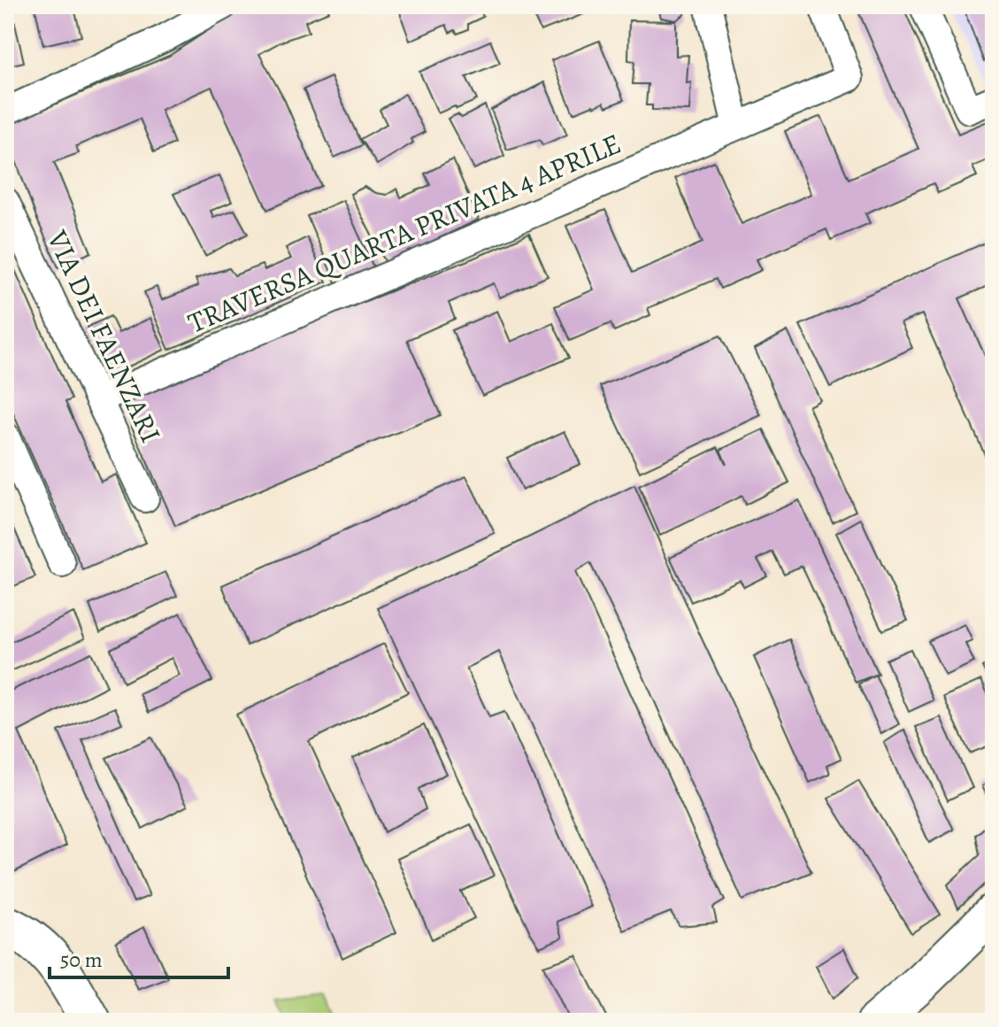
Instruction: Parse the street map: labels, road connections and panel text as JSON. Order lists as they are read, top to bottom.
{
  "streets": {
    "street": ["TRAVERSA QUARTA PRIVATA 4 APRILE", "VIA DEI FAENZARI"]
  },
  "crossings": [
    ["TRAVERSA QUARTA PRIVATA 4 APRILE", "VIA DEI FAENZARI"]
  ],
  "scale_bar": "50 m"
}
